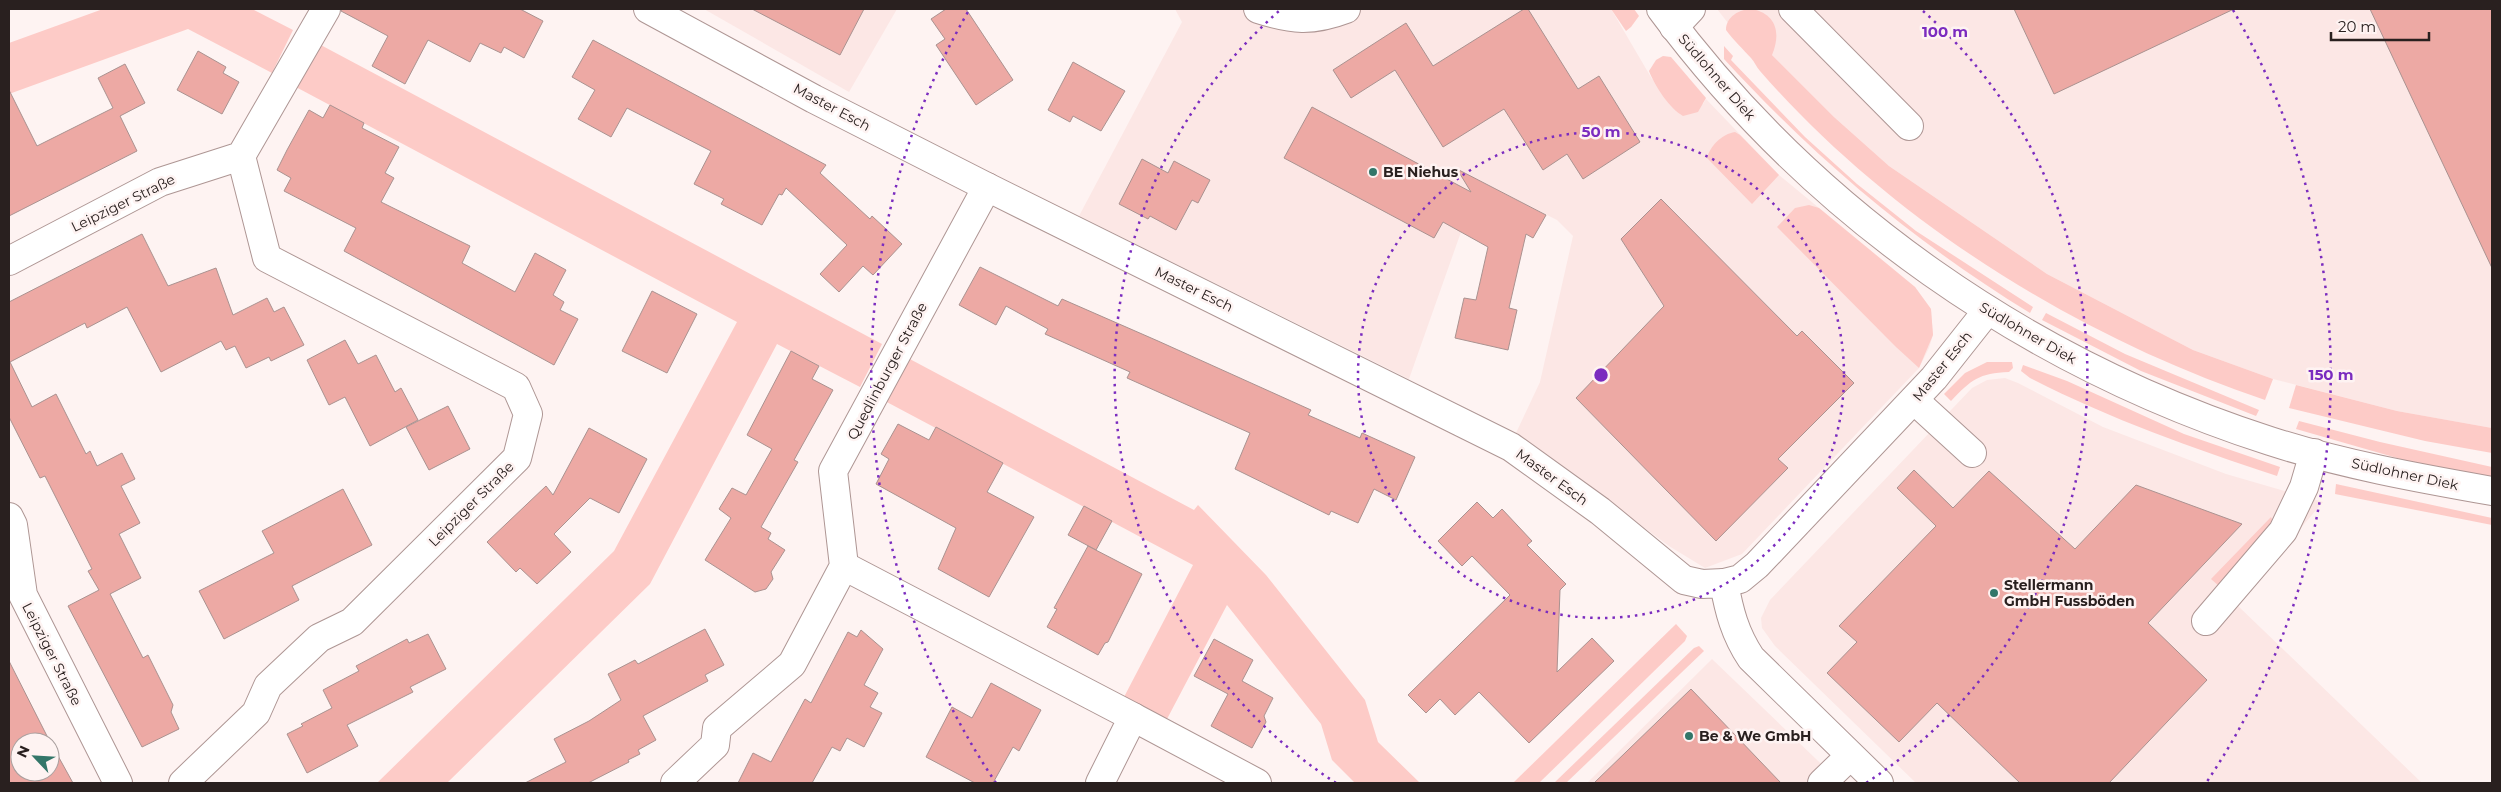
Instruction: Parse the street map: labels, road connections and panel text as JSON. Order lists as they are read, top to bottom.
{
  "streets": {
    "street": [
      "Südlohner Diek",
      "Master Esch",
      "Leipziger Straße",
      "Quedlinburger Straße"
    ]
  },
  "crossings": [
    ["Südlohner Diek", "Master Esch"],
    ["Master Esch", "Quedlinburger Straße"]
  ],
  "places": ["BE Niehus", "Stellermann GmbH Fussböden", "Be & We GmbH"],
  "scale_bar": "20 m",
  "north": "top left",
  "rings": ["100 m", "50 m", "150 m"]
}
